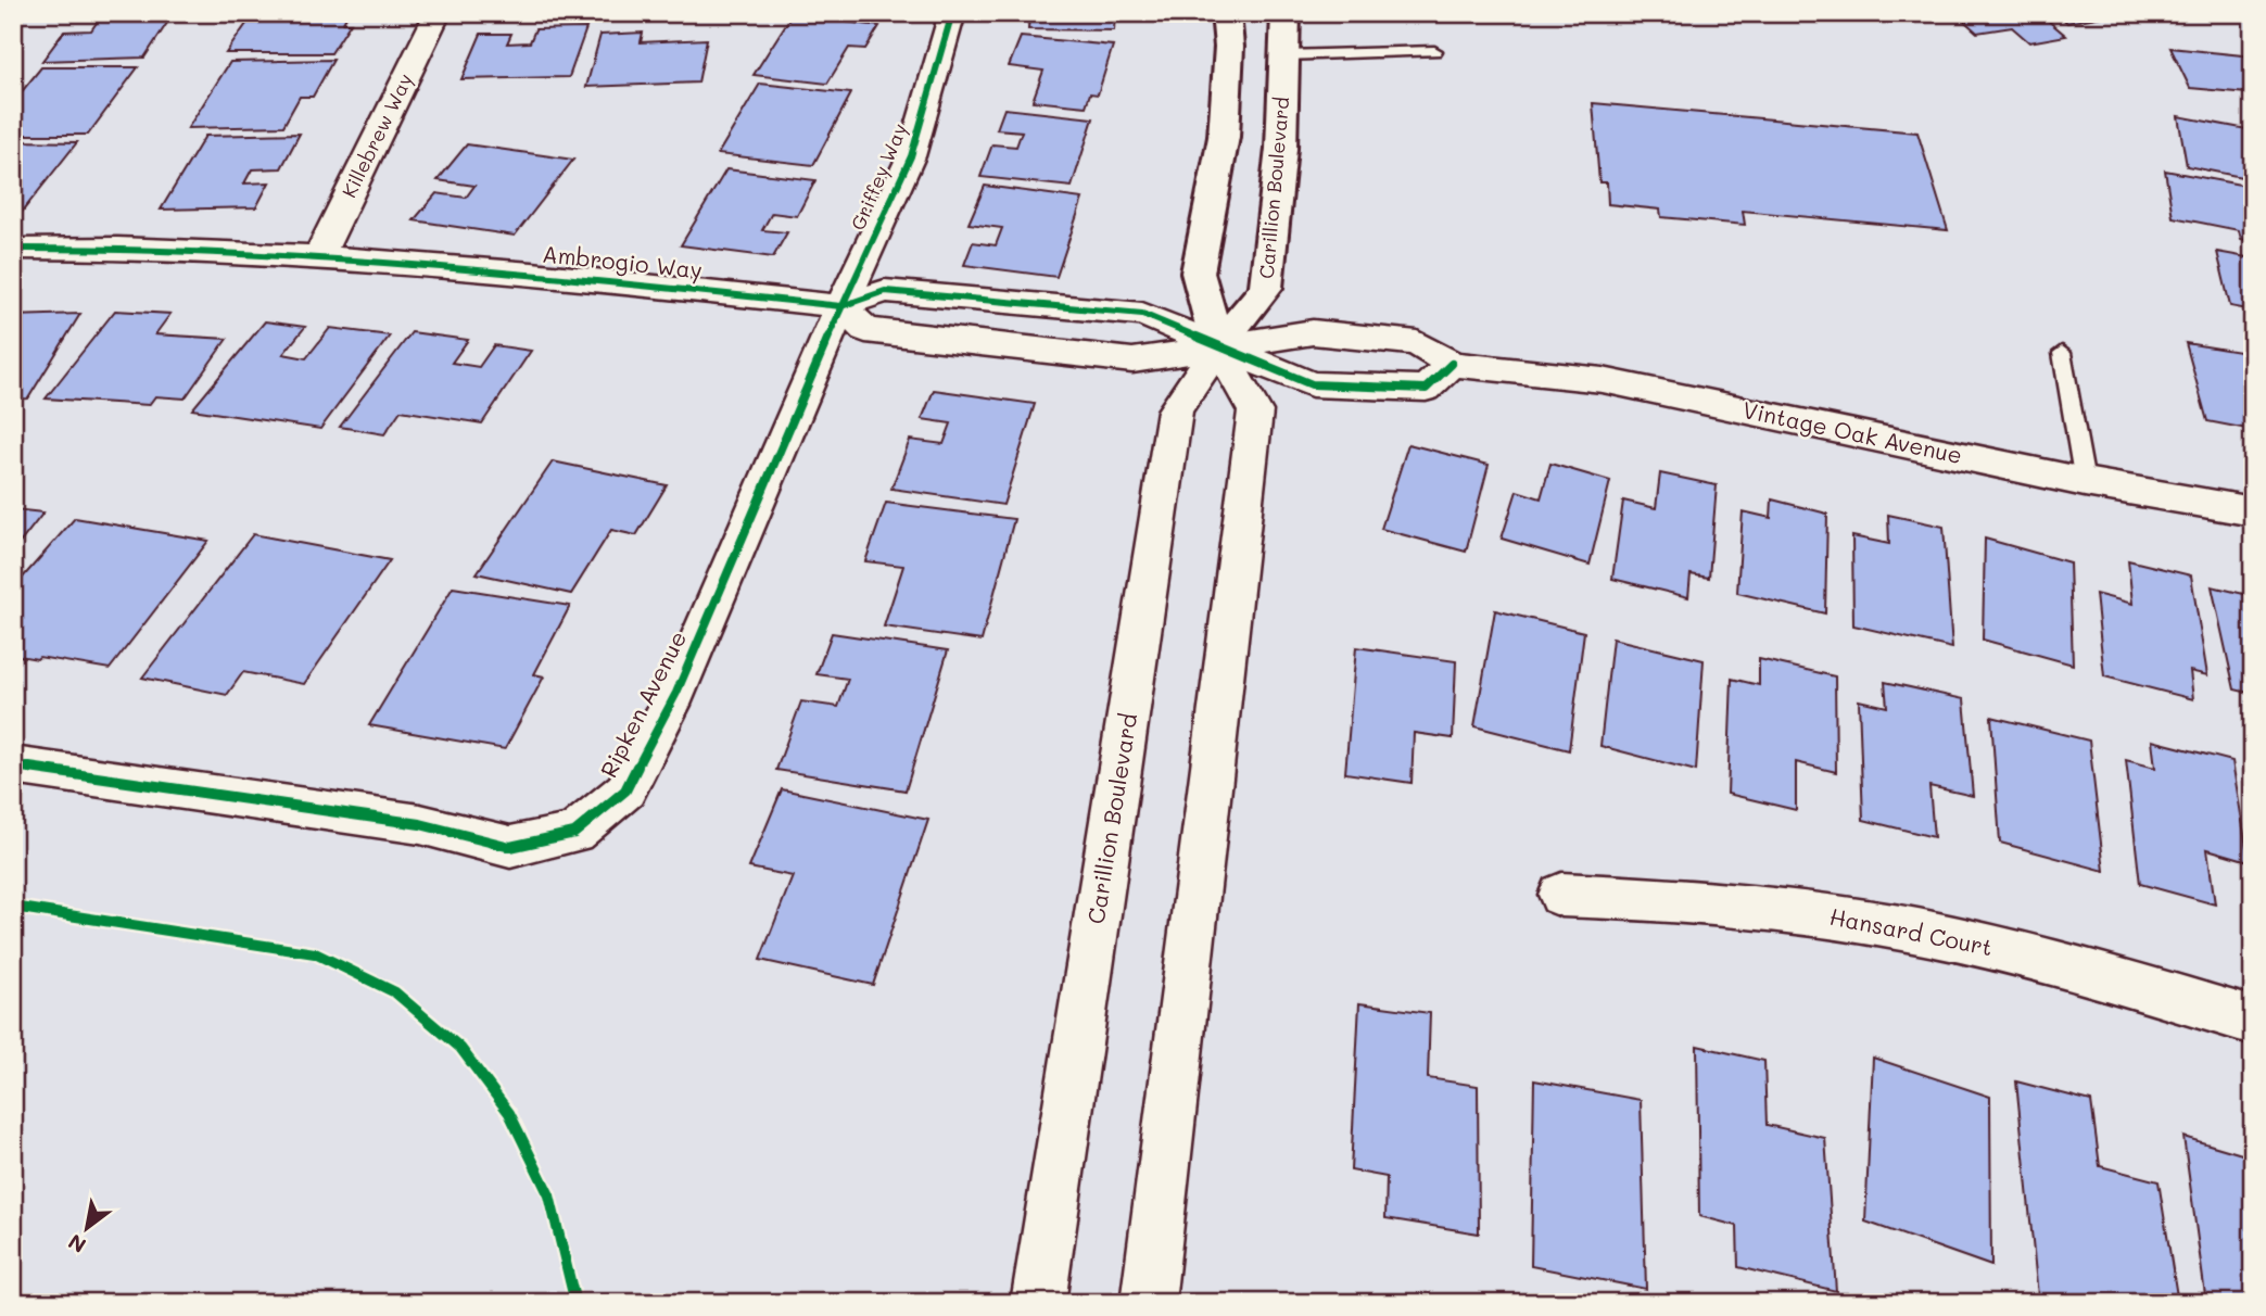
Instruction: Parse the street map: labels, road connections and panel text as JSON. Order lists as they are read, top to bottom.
{
  "streets": {
    "street": [
      "Killebrew Way",
      "Griffey Way",
      "Carillion Boulevard",
      "Ambrogio Way",
      "Vintage Oak Avenue",
      "Ripken Avenue",
      "Hansard Court"
    ]
  },
  "crossings": [
    ["Killebrew Way", "Ambrogio Way"],
    ["Griffey Way", "Ambrogio Way"],
    ["Griffey Way", "Ripken Avenue"],
    ["Carillion Boulevard", "Ambrogio Way"],
    ["Carillion Boulevard", "Vintage Oak Avenue"],
    ["Ambrogio Way", "Vintage Oak Avenue"],
    ["Ambrogio Way", "Ripken Avenue"]
  ],
  "north": "bottom left"
}
